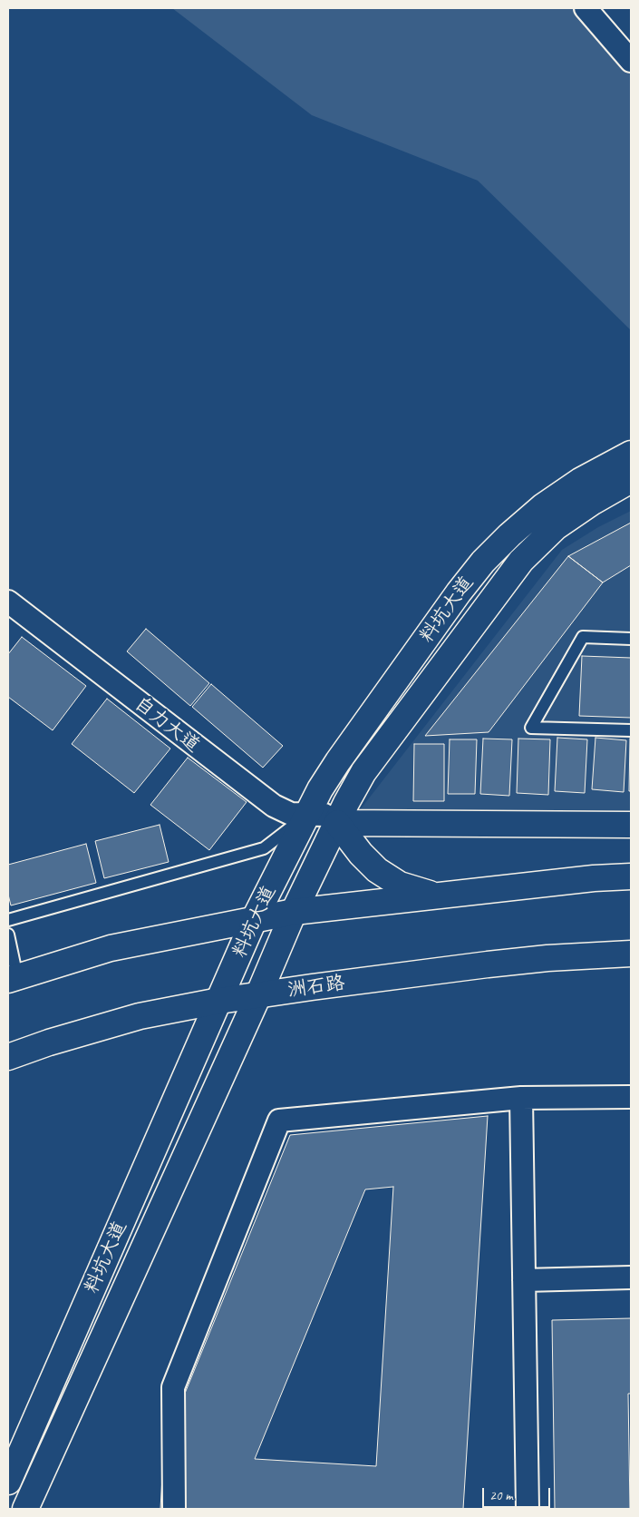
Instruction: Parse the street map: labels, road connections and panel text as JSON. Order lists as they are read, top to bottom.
{
  "streets": {
    "street": ["料坑大道", "自力大道", "洲石路"]
  },
  "crossings": [
    ["料坑大道", "自力大道"],
    ["料坑大道", "洲石路"]
  ],
  "scale_bar": "20 m"
}
